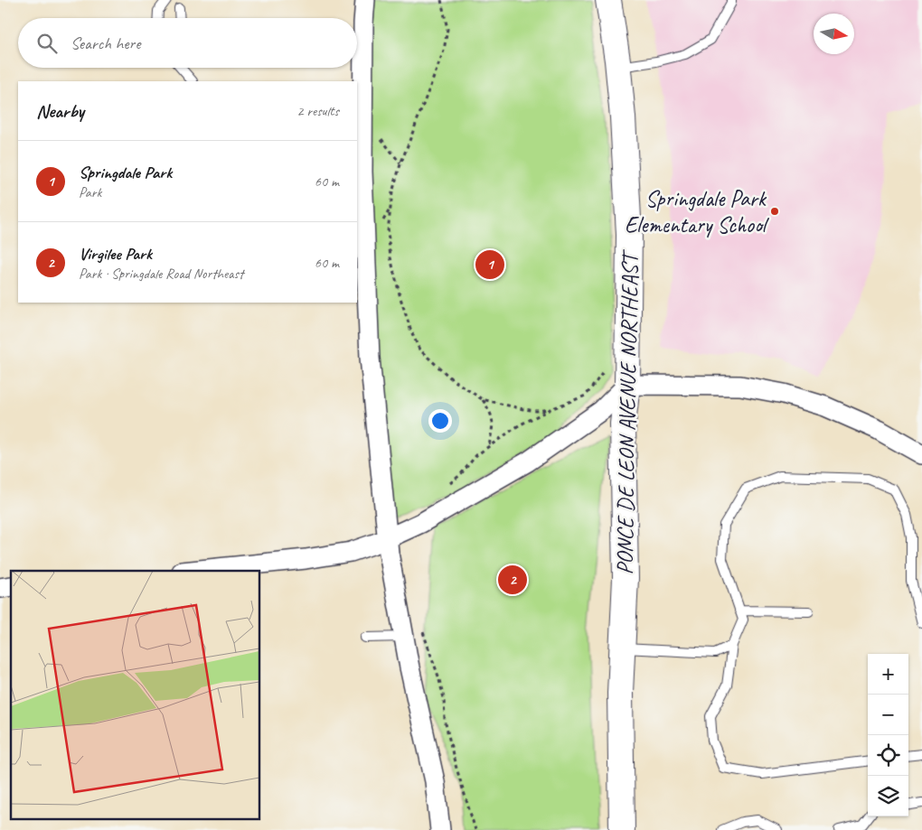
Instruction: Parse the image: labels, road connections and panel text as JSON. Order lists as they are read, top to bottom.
{
  "streets": {
    "highway": ["PONCE DE LEON AVENUE NORTHEAST"]
  },
  "places": ["Springdale Park Elementary School"],
  "north": "right",
  "page": {
    "search": "Search here",
    "heading": ["Nearby", "2 results"],
    "list": [
      {
        "mark": "1",
        "name": "Springdale Park",
        "note": "Park",
        "value": "60 m"
      },
      {
        "mark": "2",
        "name": "Virgilee Park",
        "note": "Park · Springdale Road Northeast",
        "value": "60 m"
      }
    ],
    "pins": ["1", "2"],
    "map_buttons": ["+", "−"]
  }
}
